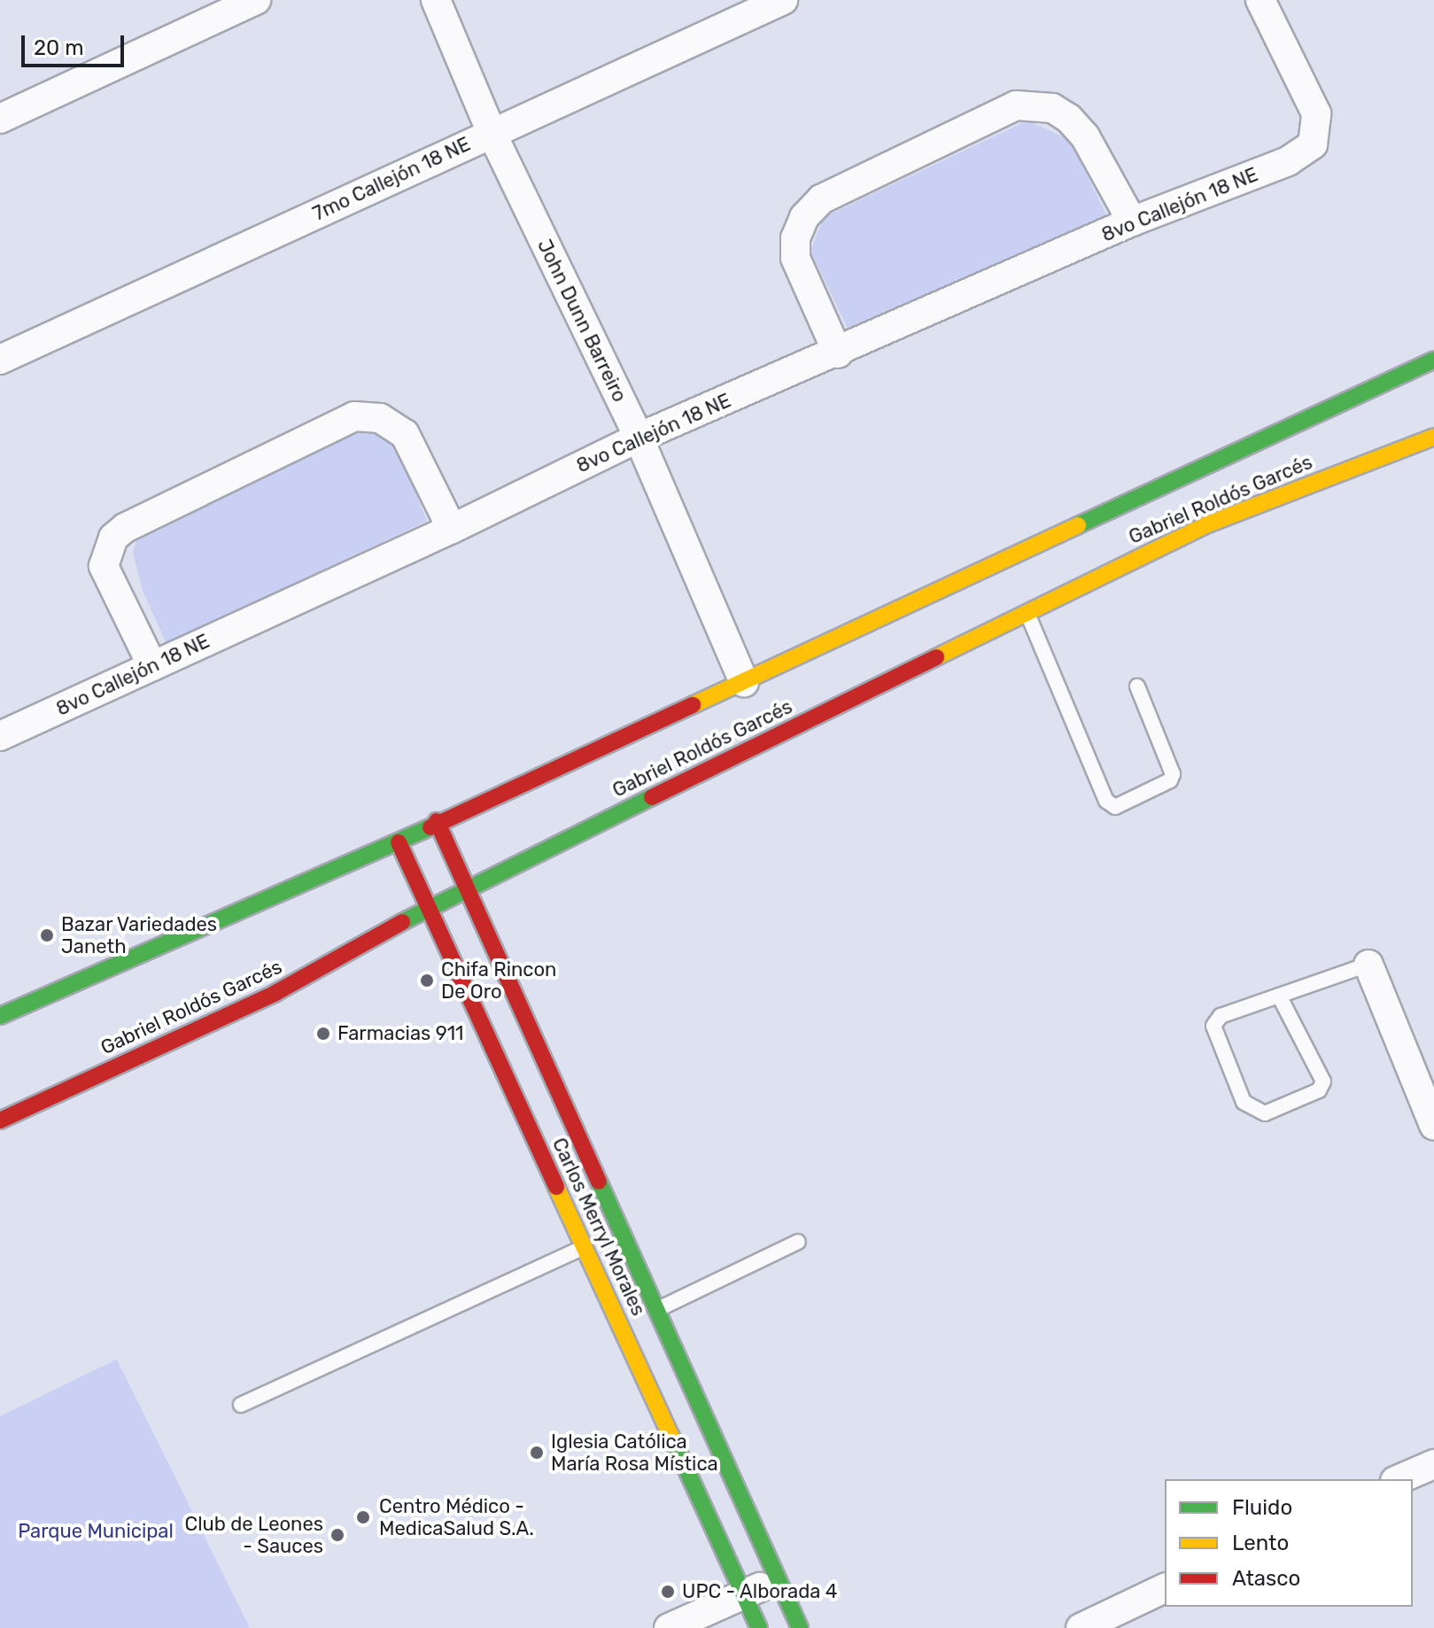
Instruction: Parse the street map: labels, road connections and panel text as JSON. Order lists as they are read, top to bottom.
{
  "streets": {
    "main road": ["Gabriel Roldós Garcés", "Carlos Merryl Morales"],
    "street": ["7mo Callejón 18 NE", "8vo Callejón 18 NE", "John Dunn Barreiro"]
  },
  "crossings": [
    ["7mo Callejón 18 NE", "John Dunn Barreiro"],
    ["8vo Callejón 18 NE", "John Dunn Barreiro"],
    ["John Dunn Barreiro", "Gabriel Roldós Garcés"],
    ["Gabriel Roldós Garcés", "Carlos Merryl Morales"]
  ],
  "parks": ["Parque Municipal"],
  "places": [
    "Bazar Variedades Janeth",
    "Chifa Rincon De Oro",
    "Farmacias 911",
    "Iglesia Católica María Rosa Mística",
    "Centro Médico - MedicaSalud S.A.",
    "Club de Leones - Sauces",
    "UPC - Alborada 4"
  ],
  "legend": ["Fluido", "Lento", "Atasco"],
  "scale_bar": "20 m"
}
